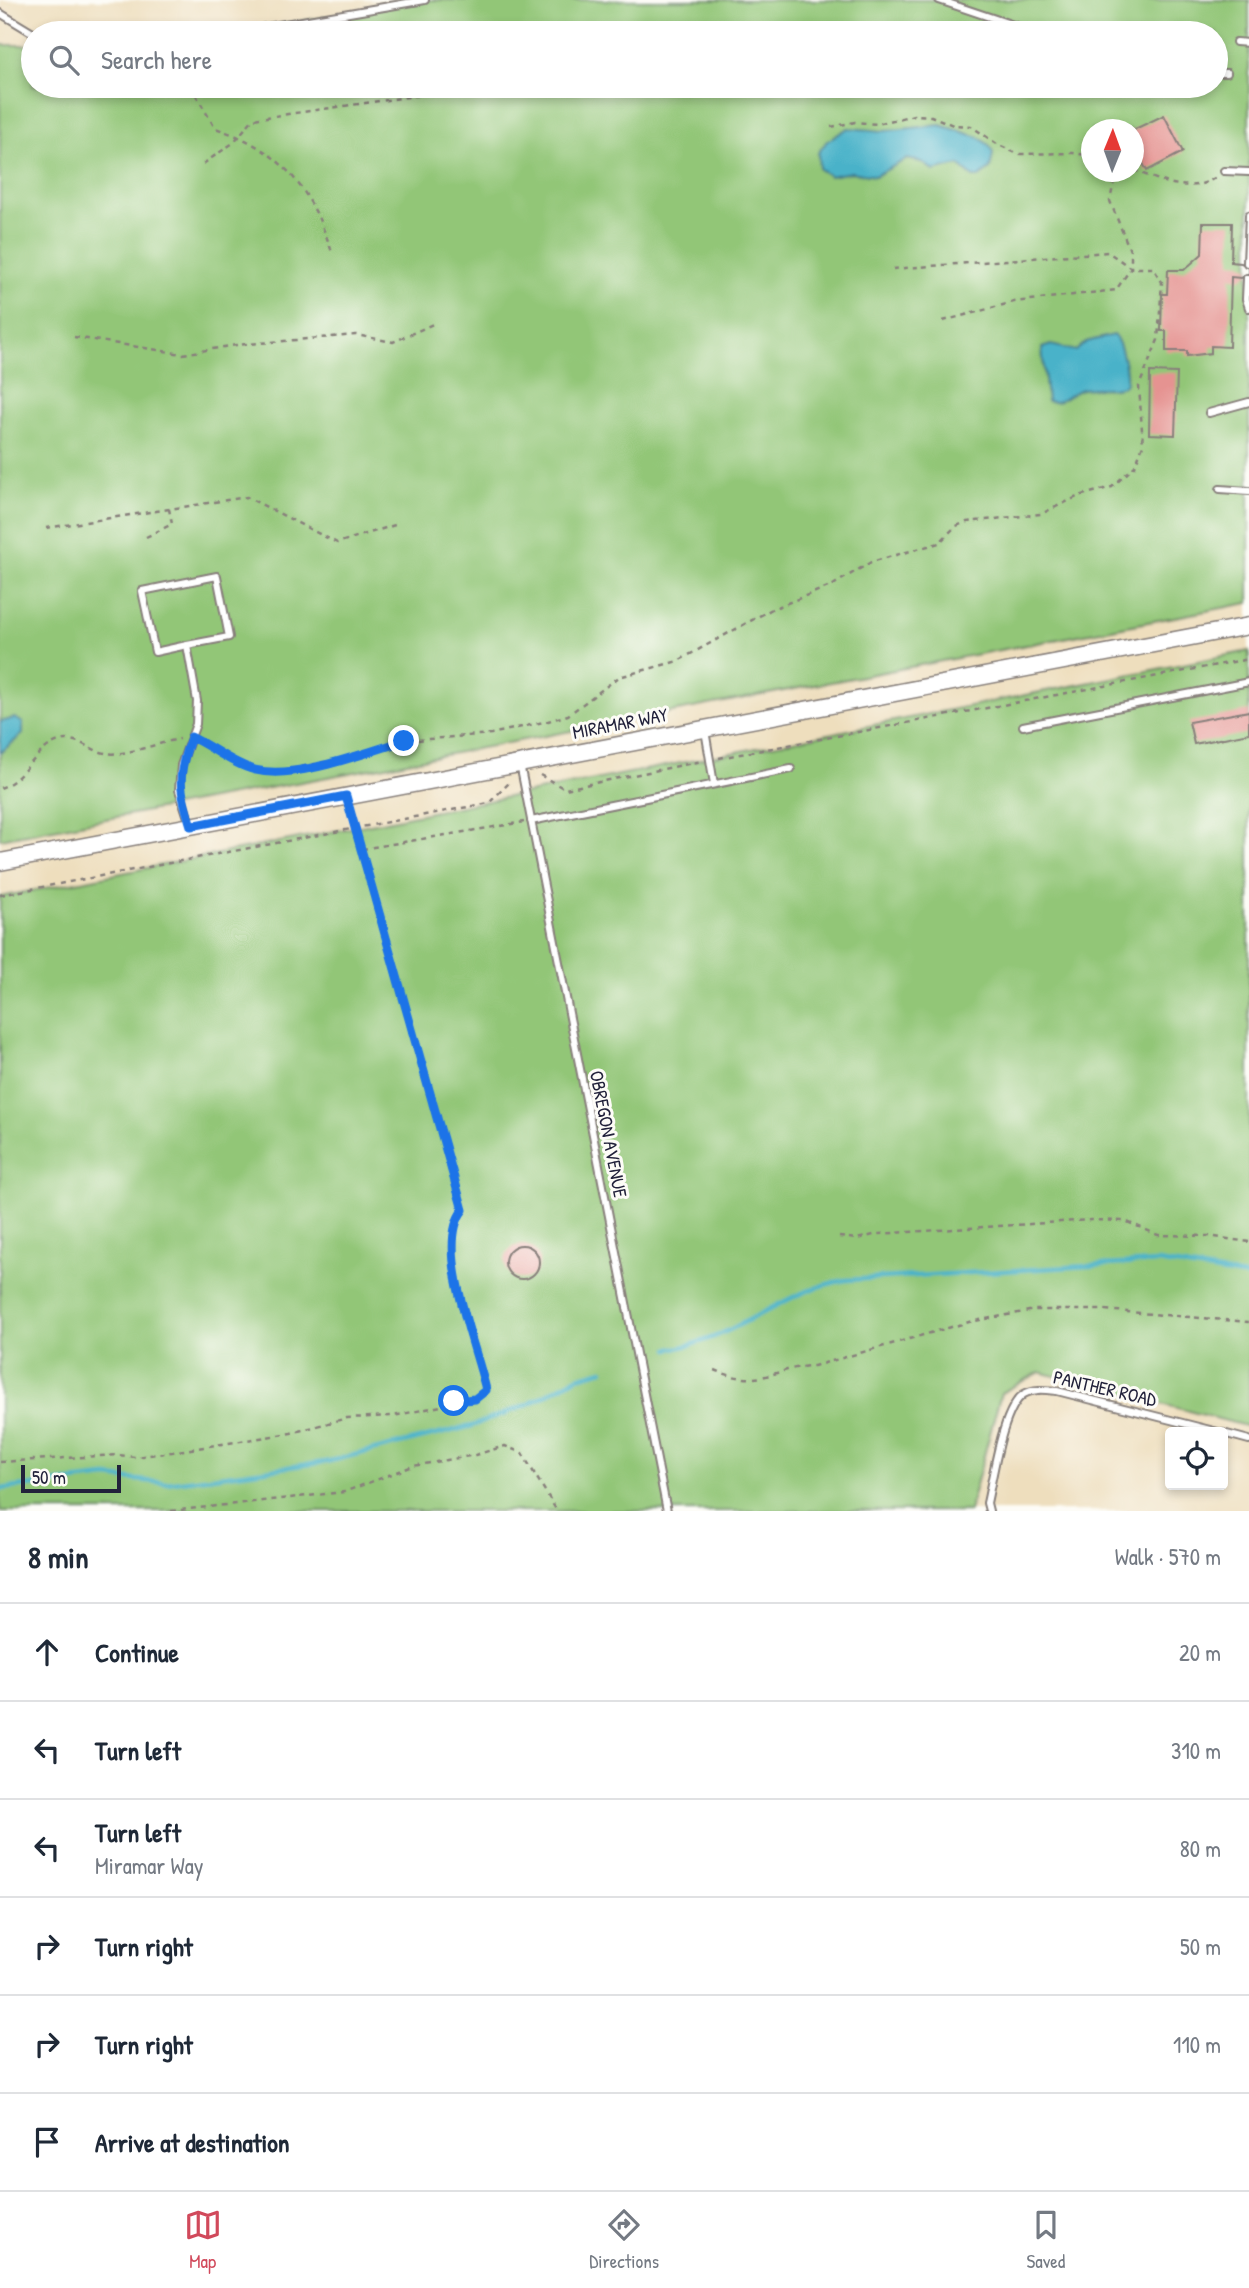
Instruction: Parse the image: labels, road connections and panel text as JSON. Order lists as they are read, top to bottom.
{
  "streets": {
    "street": ["MIRAMAR WAY"],
    "lane": ["OBREGON AVENUE", "PANTHER ROAD"]
  },
  "crossings": [
    ["MIRAMAR WAY", "OBREGON AVENUE"]
  ],
  "scale_bar": "50 m",
  "north": "top",
  "page": {
    "search": "Search here",
    "scale": "50 m",
    "heading": ["8 min", "Walk · 570 m"],
    "list": [
      ["Continue", "20 m"],
      ["Turn left", "310 m"],
      ["Turn left", "Miramar Way", "80 m"],
      ["Turn right", "50 m"],
      ["Turn right", "110 m"],
      "Arrive at destination"
    ],
    "nav": ["Map", "Directions", "Saved"]
  }
}
